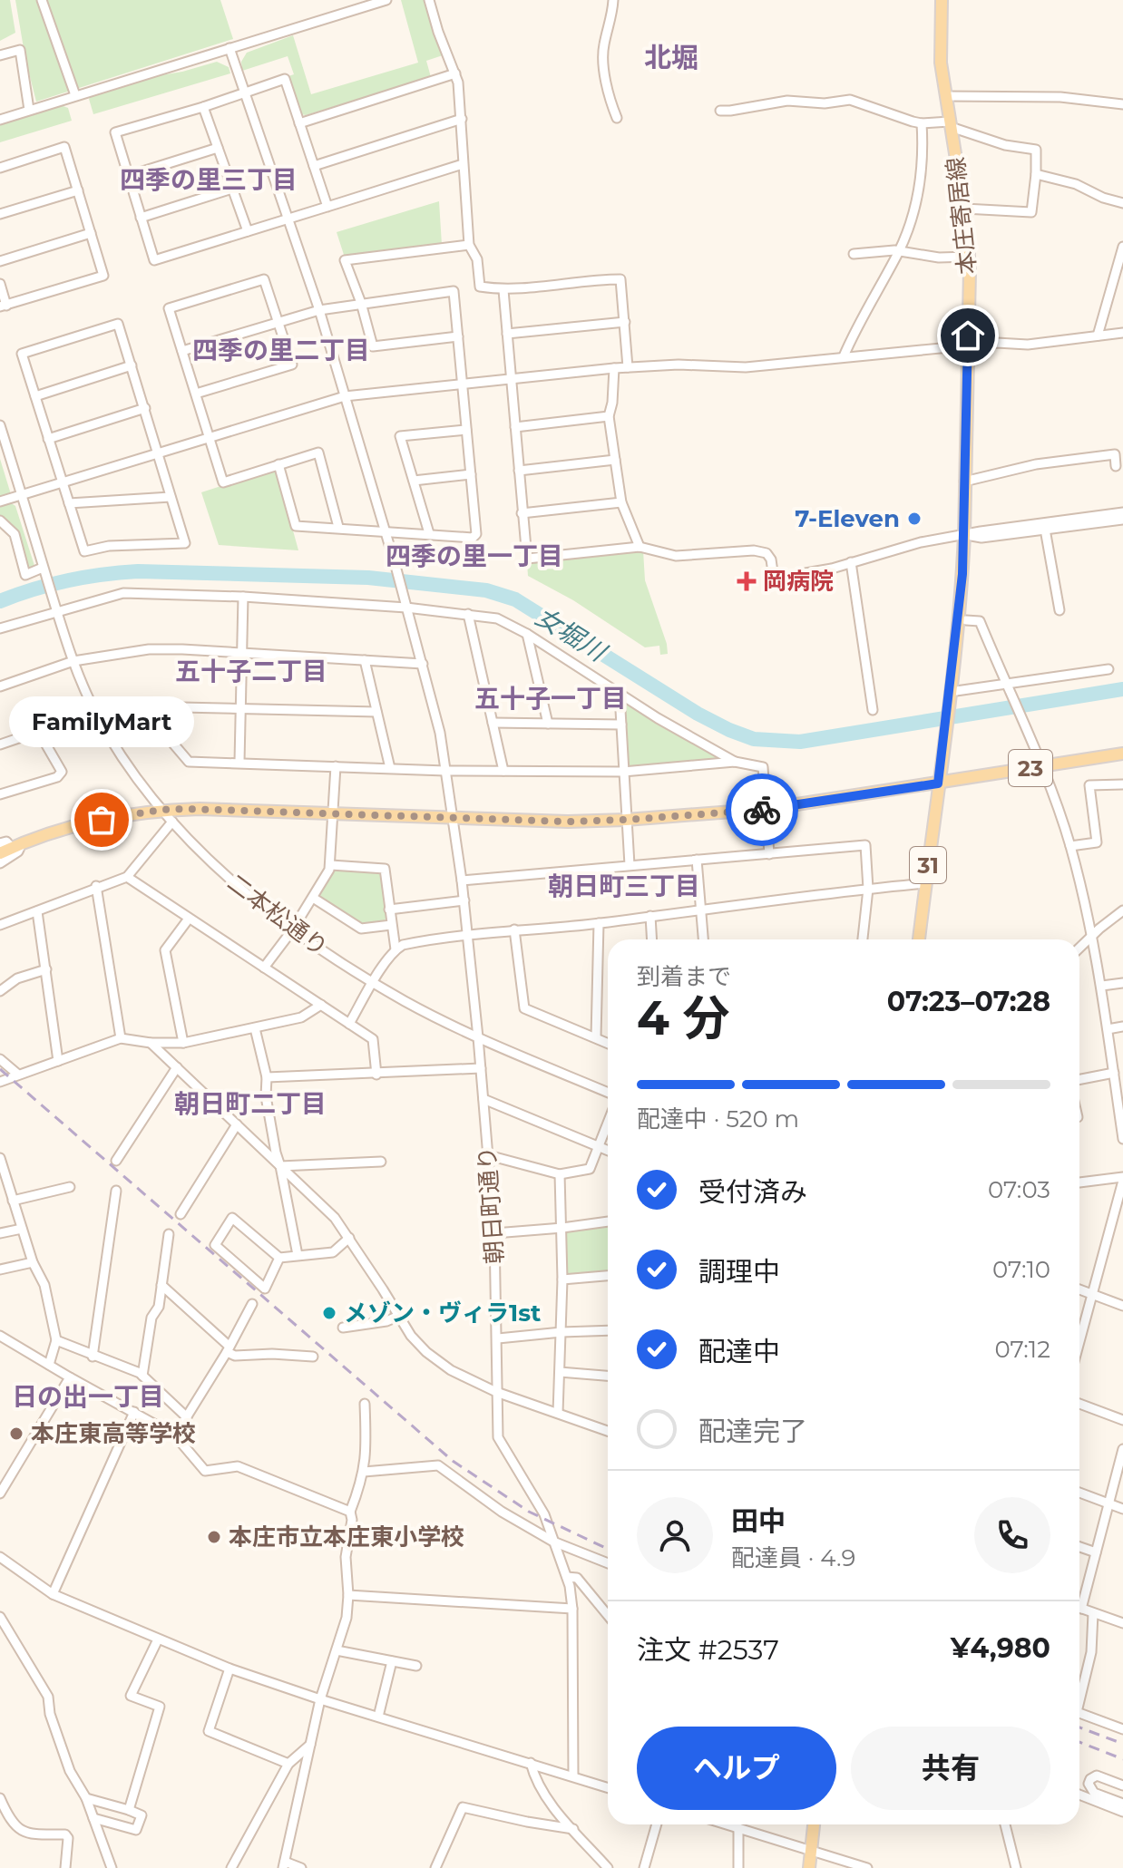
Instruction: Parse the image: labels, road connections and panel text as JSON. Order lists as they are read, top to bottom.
{
  "streets": {
    "main road": ["本庄寄居線", "23", "31"],
    "street": ["二本松通り", "朝日町通り"]
  },
  "crossings": [
    ["本庄寄居線", "23"],
    ["本庄寄居線", "31"],
    ["23", "31"],
    ["23", "二本松通り"],
    ["23", "朝日町通り"],
    ["二本松通り", "朝日町通り"]
  ],
  "districts": [
    "北堀",
    "四季の里三丁目",
    "四季の里二丁目",
    "四季の里一丁目",
    "五十子二丁目",
    "五十子一丁目",
    "朝日町三丁目",
    "朝日町二丁目",
    "日の出一丁目"
  ],
  "water": ["女堀川"],
  "places": {
    "other": [
      "7-Eleven",
      "FamilyMart",
      "メゾン・ヴィラ1st",
      "本庄東高等学校",
      "本庄市立本庄東小学校"
    ],
    "health": ["岡病院"]
  },
  "page": {
    "bubble": "FamilyMart",
    "heading": ["4 分", "到着まで", "07:23–07:28"],
    "panel": [
      "田中",
      "配達員 · 4.9",
      "注文 #2537",
      "¥4,980"
    ],
    "bar": "配達中 · 520 m",
    "list": [
      ["受付済み", "07:03"],
      ["調理中", "07:10"],
      ["配達中", "07:12"],
      "配達完了"
    ],
    "buttons": ["ヘルプ", "共有"]
  }
}
